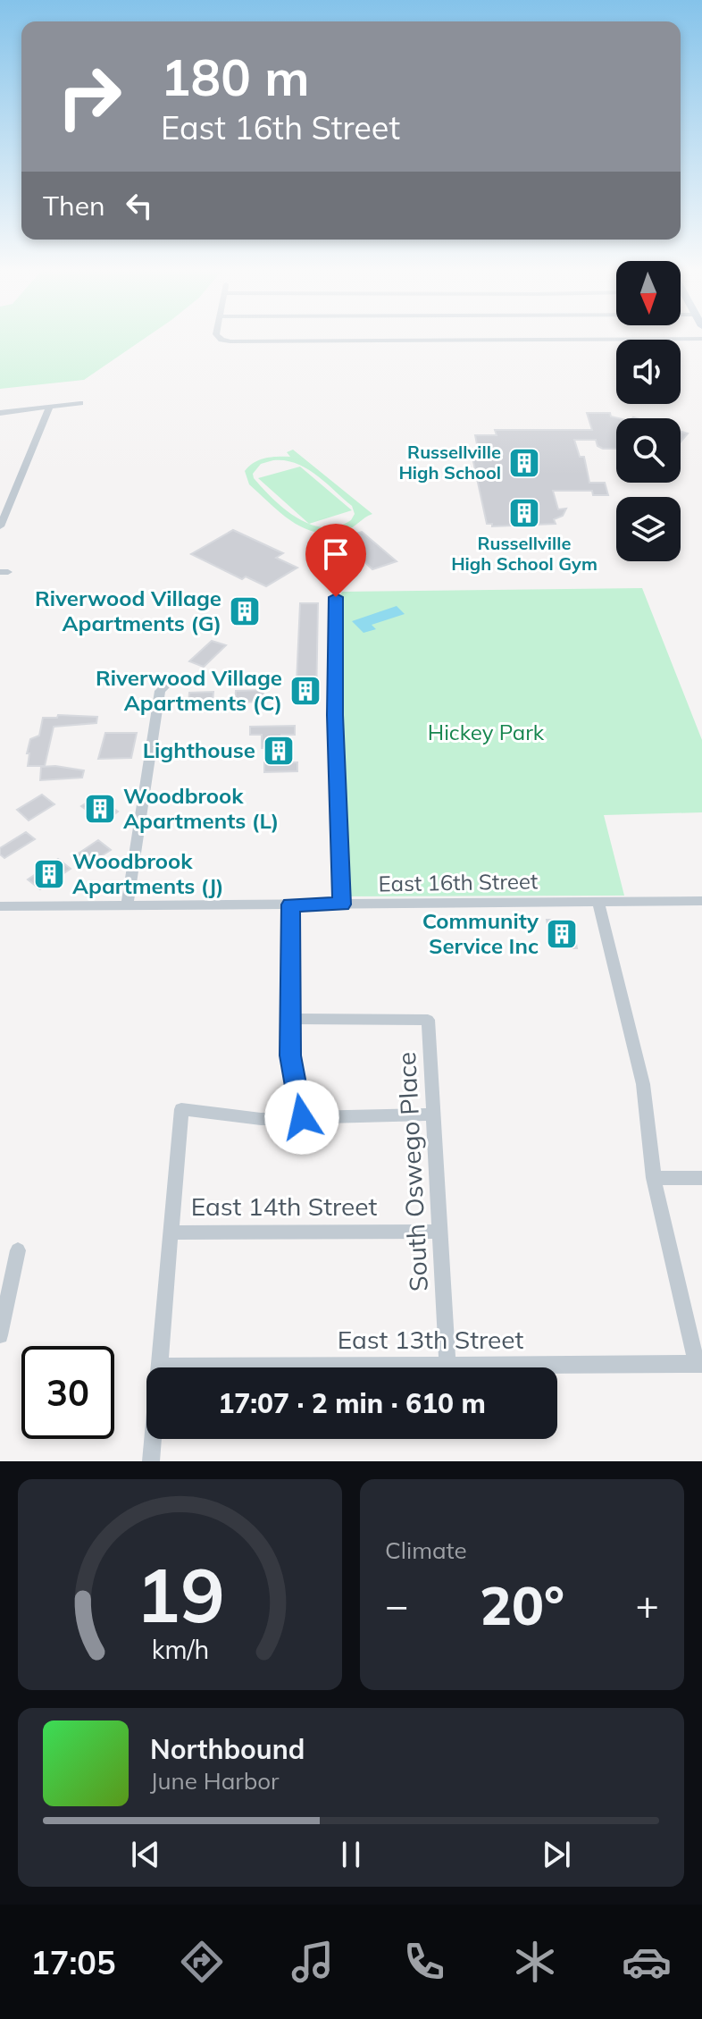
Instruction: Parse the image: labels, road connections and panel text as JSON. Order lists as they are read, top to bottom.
{
  "streets": {
    "street": [
      "East 16th Street",
      "South Oswego Place",
      "East 14th Street",
      "East 13th Street"
    ]
  },
  "crossings": [
    ["South Oswego Place", "East 14th Street"],
    ["South Oswego Place", "East 13th Street"]
  ],
  "parks": ["Hickey Park"],
  "places": {
    "building": [
      "Russellville High School",
      "Russellville High School Gym",
      "Riverwood Village Apartments (G)",
      "Riverwood Village Apartments (C)",
      "Lighthouse",
      "Woodbrook Apartments (L)",
      "Woodbrook Apartments (J)",
      "Community Service Inc"
    ]
  },
  "north": "bottom",
  "page": {
    "turn": ["180 m", "East 16th Street"],
    "then": "Then",
    "limit": "30",
    "trip": "17:07 · 2 min · 610 m",
    "tile": "Climate",
    "heat": ["−", "20°", "+"],
    "song": ["Northbound", "June Harbor"],
    "tabs": "17:05",
    "gauge": ["19", "km/h"]
  }
}
